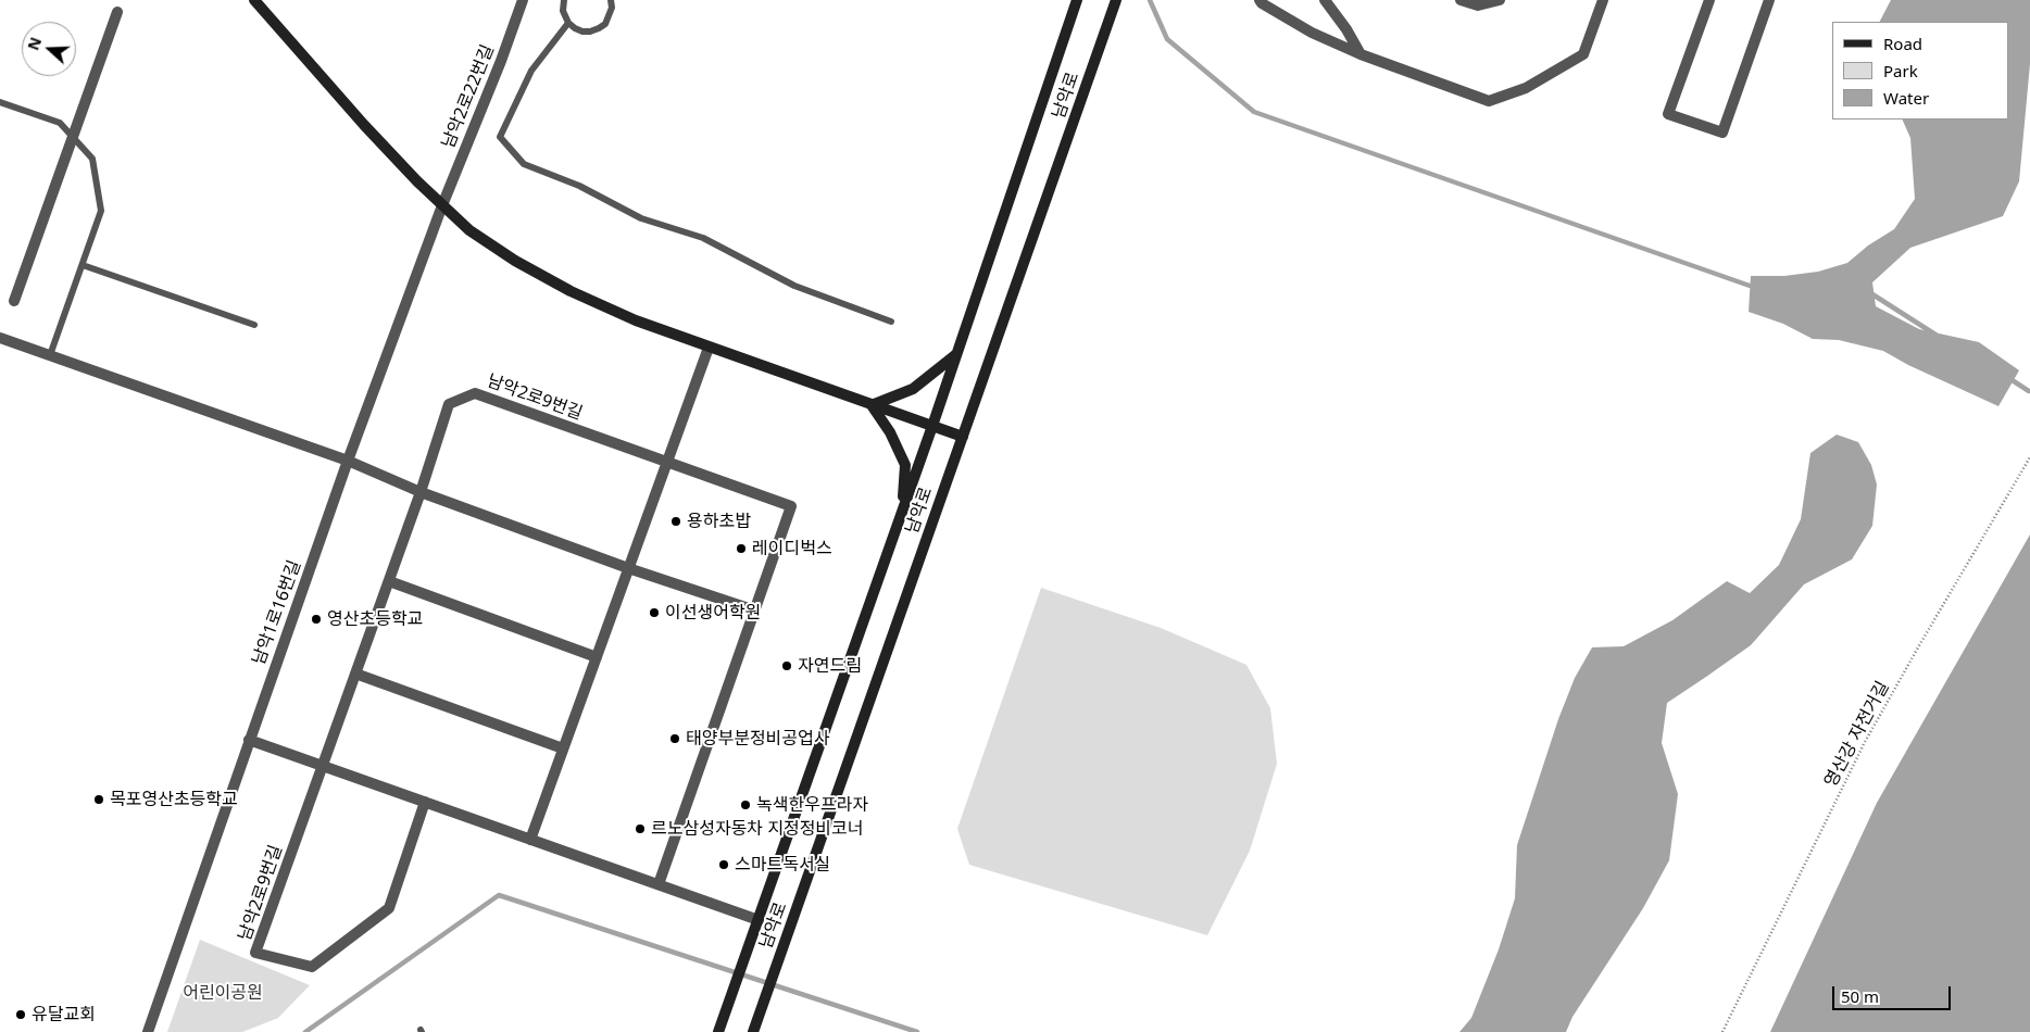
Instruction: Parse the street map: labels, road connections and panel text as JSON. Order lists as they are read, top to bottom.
{
  "streets": {
    "street": [
      "남악로",
      "남악2로22번길",
      "남악2로9번길",
      "남악1로16번길"
    ],
    "path": ["영산강 자전거길"]
  },
  "crossings": [
    ["남악2로22번길", "남악1로16번길"]
  ],
  "parks": ["어린이공원"],
  "places": [
    "용하초밥",
    "레이디벅스",
    "이선생어학원",
    "영산초등학교",
    "자연드림",
    "태양부분정비공업사",
    "목포영산초등학교",
    "녹색한우프라자",
    "르노삼성자동차 지정정비코너",
    "스마트독서실",
    "유달교회"
  ],
  "legend": ["Road", "Park", "Water"],
  "scale_bar": "50 m",
  "north": "left"
}
